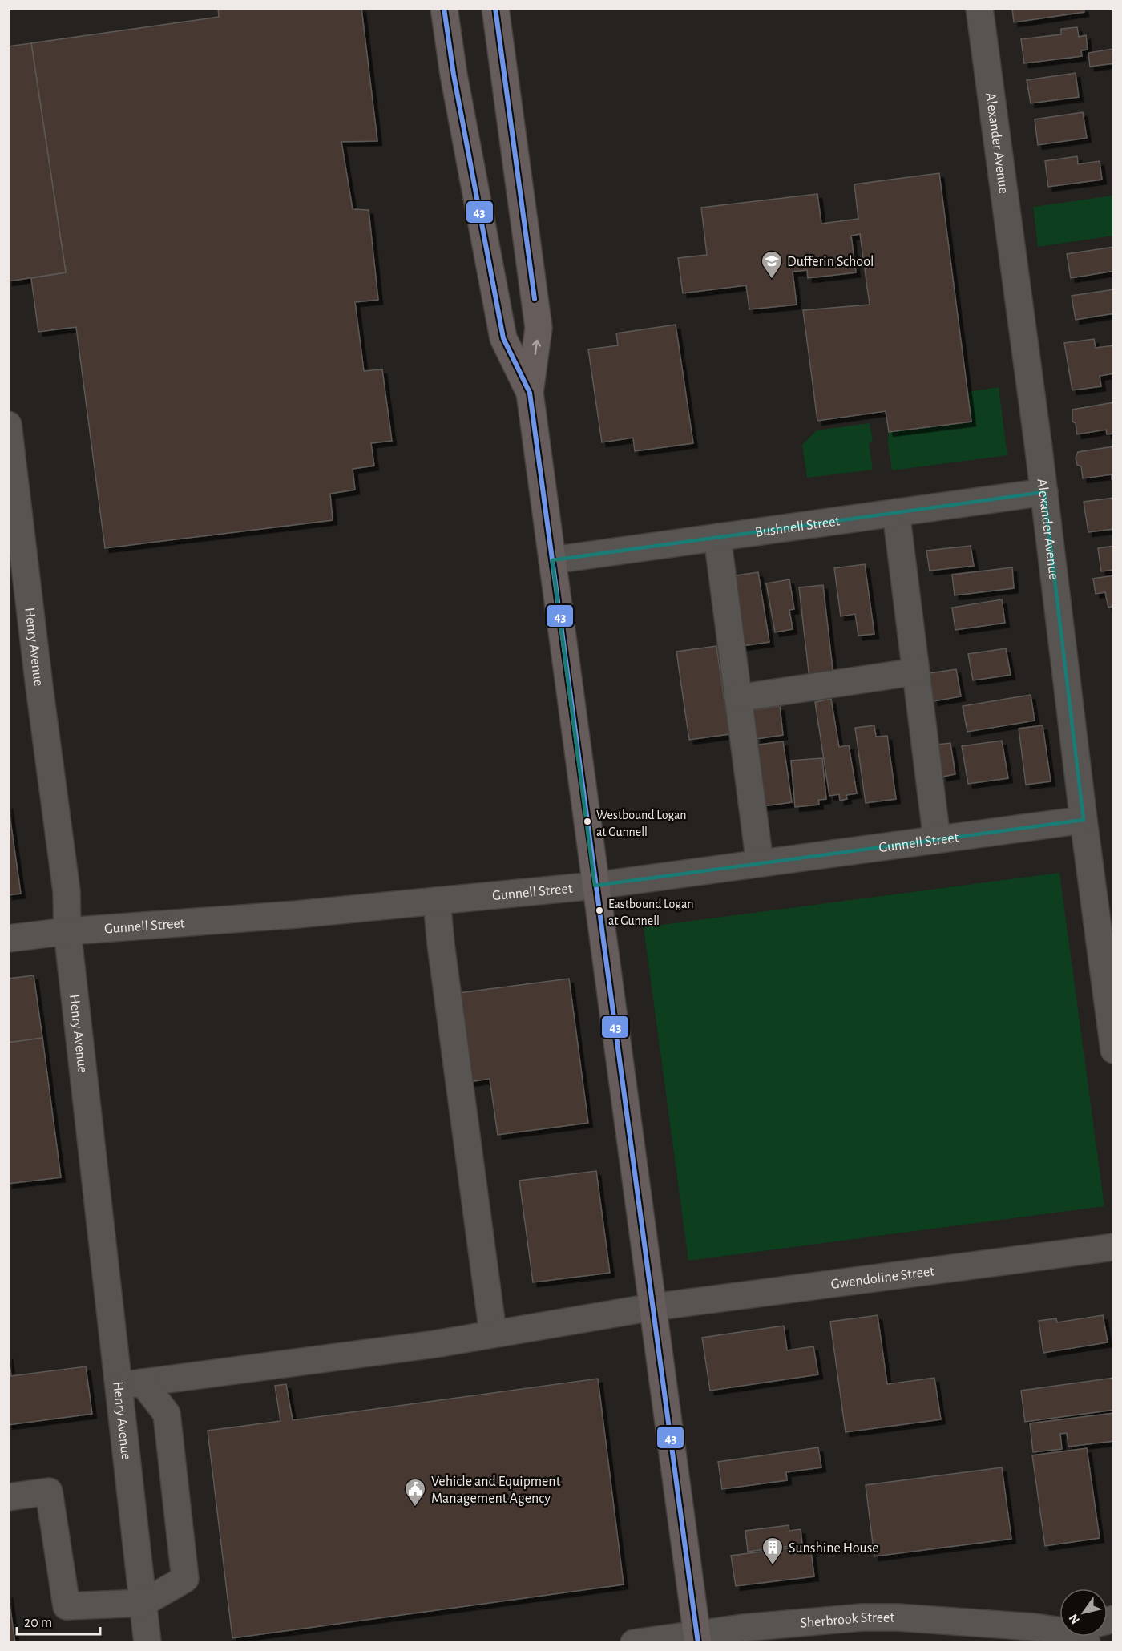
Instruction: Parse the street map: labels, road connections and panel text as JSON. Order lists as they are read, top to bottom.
{
  "streets": {
    "street": [
      "Alexander Avenue",
      "Bushnell Street",
      "Henry Avenue",
      "Gunnell Street",
      "Gwendoline Street",
      "Sherbrook Street"
    ]
  },
  "crossings": [
    ["Alexander Avenue", "Bushnell Street"],
    ["Alexander Avenue", "Gunnell Street"],
    ["Henry Avenue", "Gunnell Street"],
    ["Henry Avenue", "Gwendoline Street"]
  ],
  "places": {
    "school or university": ["Dufferin School"],
    "other": ["Westbound Logan at Gunnell", "Eastbound Logan at Gunnell"],
    "public building": ["Vehicle and Equipment Management Agency"],
    "building": ["Sunshine House"]
  },
  "lines": ["transit line 43"],
  "scale_bar": "20 m",
  "north": "bottom left"
}
